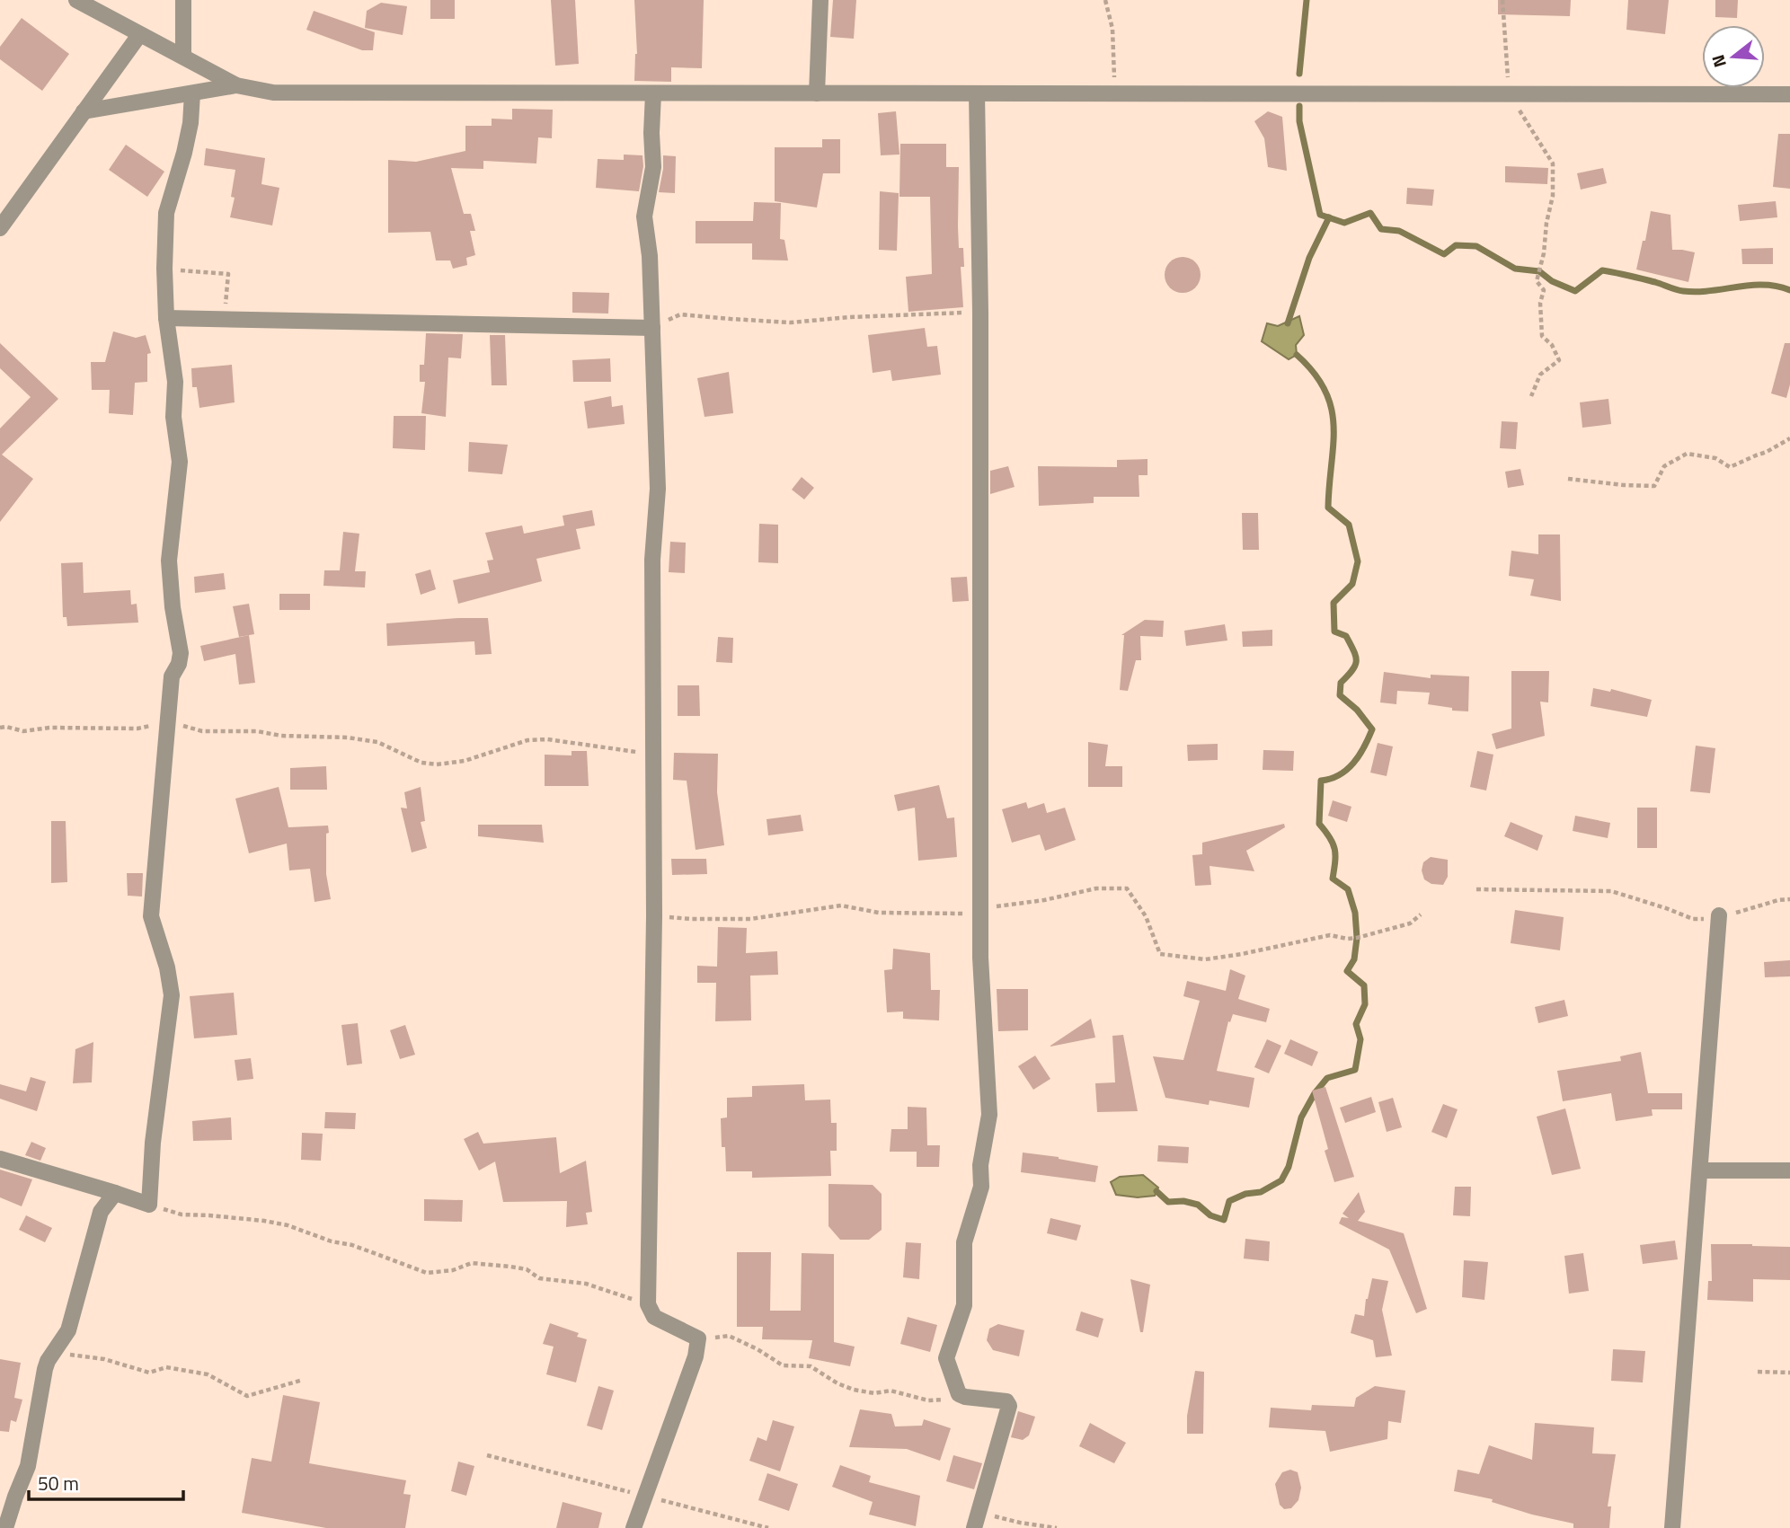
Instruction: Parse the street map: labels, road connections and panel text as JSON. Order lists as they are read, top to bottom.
{
  "scale_bar": "50 m",
  "north": "left"
}
